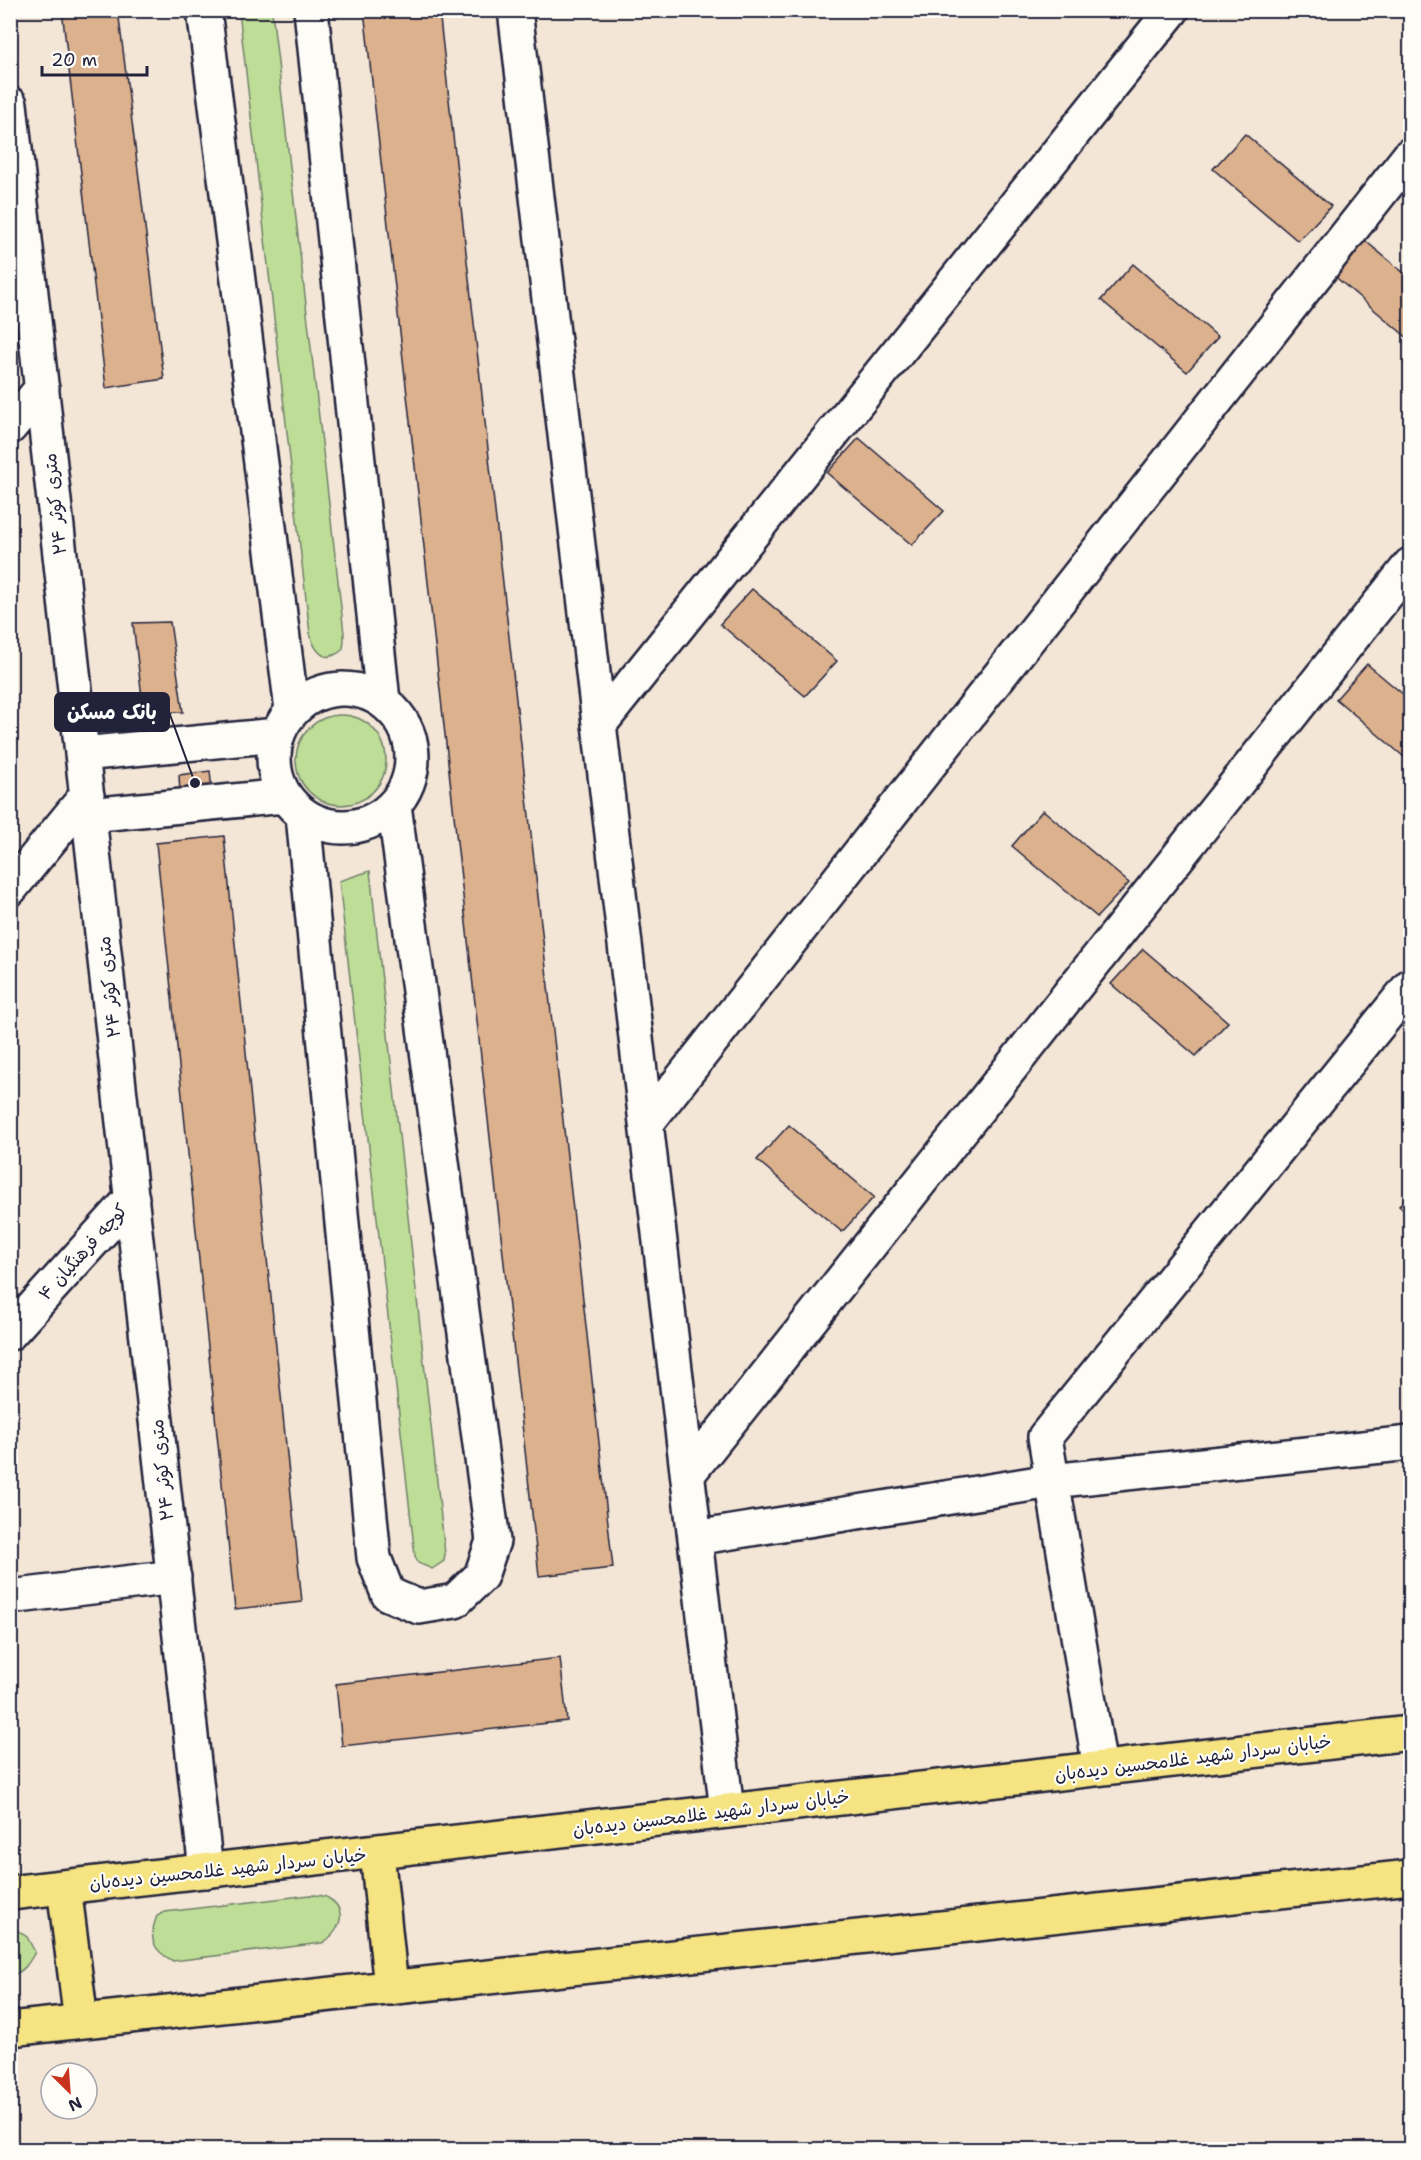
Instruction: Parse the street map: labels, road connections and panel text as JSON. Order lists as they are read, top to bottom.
{
  "streets": {
    "main road": ["خیابان سردار شهید غلامحسین دیده‌بان"],
    "street": ["۲۴ متری کوثر", "کوچه فرهنگیان ۴"]
  },
  "crossings": [
    ["۲۴ متری کوثر", "کوچه فرهنگیان ۴"],
    ["۲۴ متری کوثر", "خیابان سردار شهید غلامحسین دیده‌بان"]
  ],
  "places": ["بانک مسکن"],
  "scale_bar": "20 m",
  "north": "bottom right"
}
